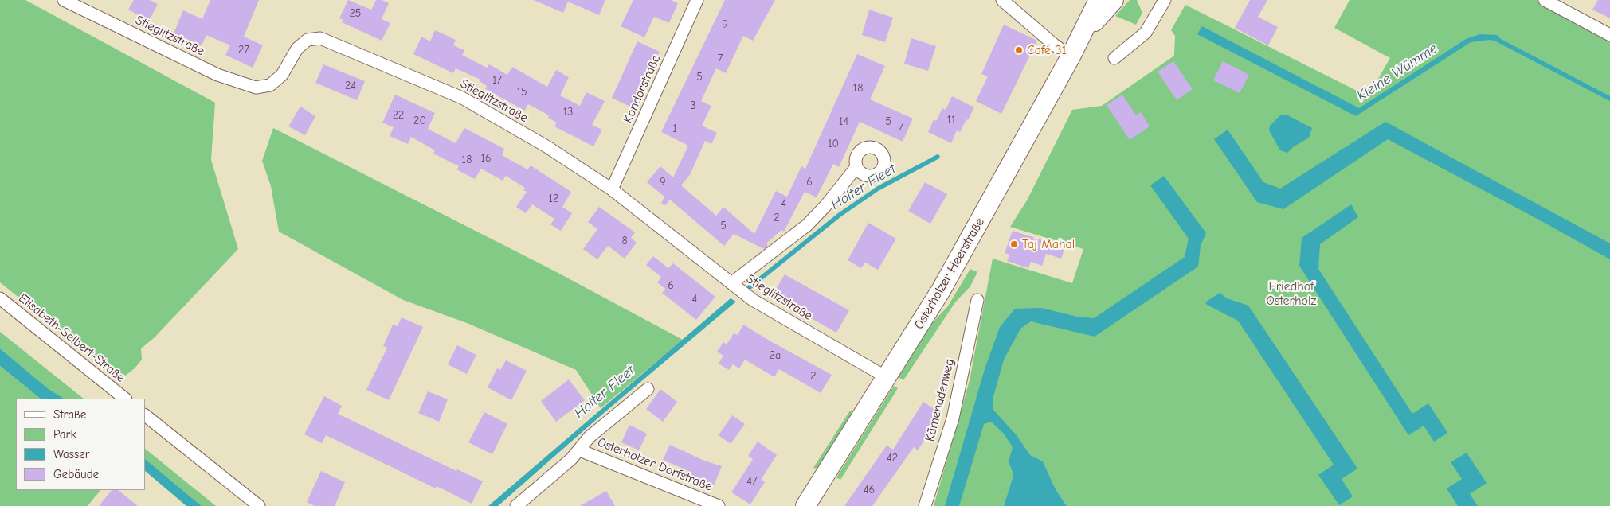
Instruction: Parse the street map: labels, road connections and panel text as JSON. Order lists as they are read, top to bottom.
{
  "streets": {
    "main road": ["Osterholzer Heerstraße"],
    "street": [
      "Stieglitzstraße",
      "Kondorstraße",
      "Elisabeth-Selbert-Straße",
      "Kämenadenweg",
      "Osterholzer Dorfstraße"
    ]
  },
  "crossings": [
    ["Stieglitzstraße", "Kondorstraße"],
    ["Stieglitzstraße", "Osterholzer Heerstraße"]
  ],
  "water": ["Kleine Wümme", "Holter Fleet"],
  "parks": ["Friedhof Osterholz"],
  "places": ["Café 31", "Taj Mahal"],
  "house_numbers": [
    "25",
    "9",
    "27",
    "7",
    "5",
    "17",
    "24",
    "18",
    "15",
    "3",
    "13",
    "22",
    "11",
    "20",
    "14",
    "5",
    "7",
    "1",
    "10",
    "16",
    "18",
    "9",
    "6",
    "12",
    "4",
    "2",
    "5",
    "8",
    "6",
    "4",
    "2a",
    "2",
    "42",
    "47",
    "46"
  ],
  "legend": [
    "Straße",
    "Park",
    "Wasser",
    "Gebäude"
  ]
}
